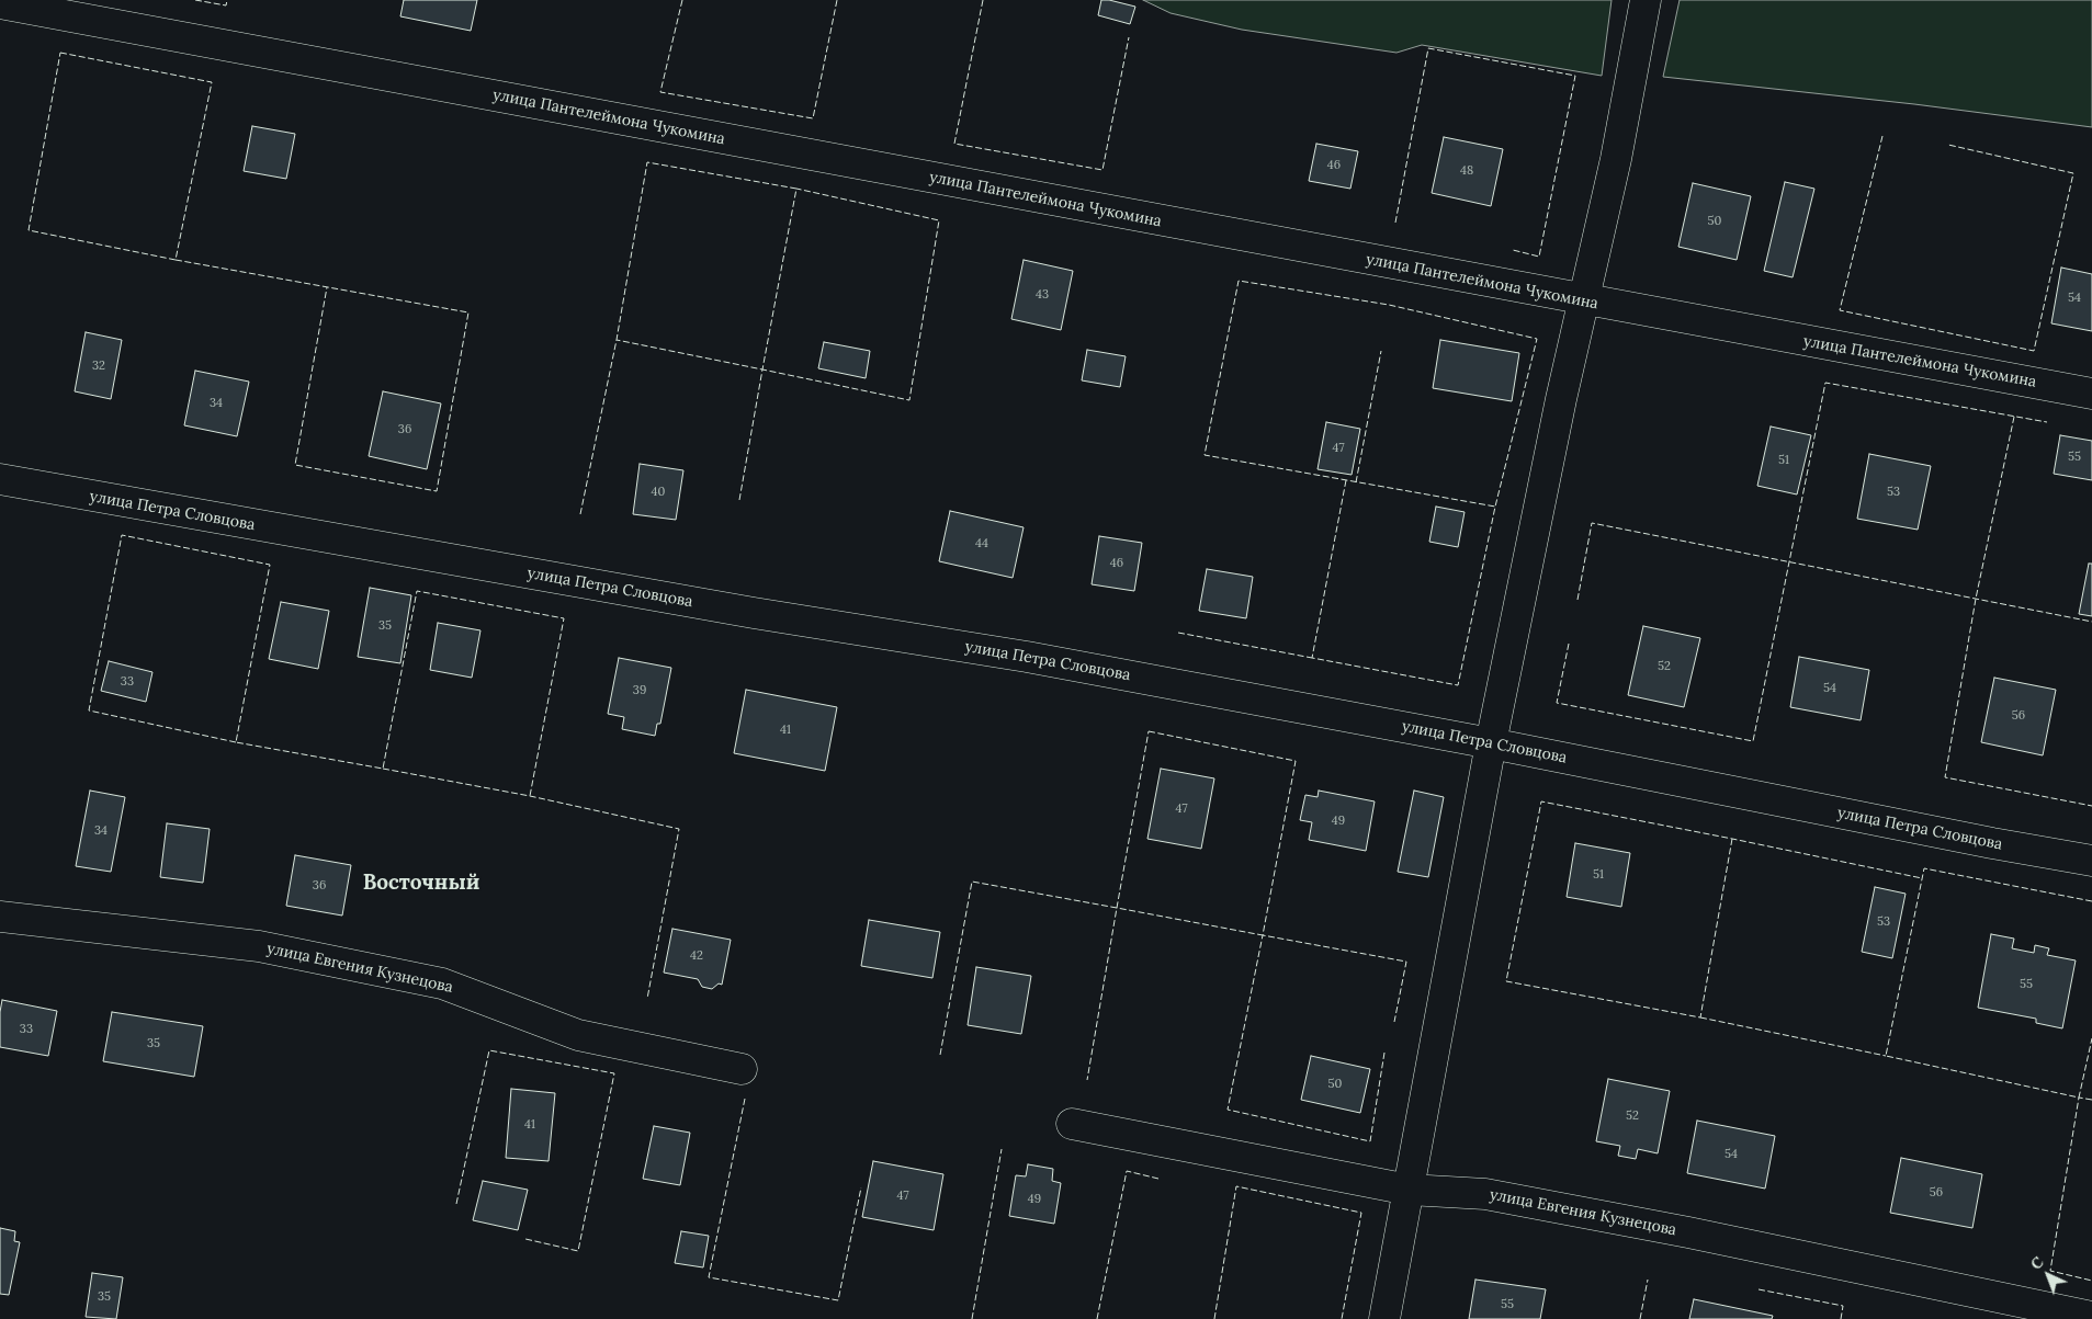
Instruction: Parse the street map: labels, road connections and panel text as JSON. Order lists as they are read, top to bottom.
{
  "streets": {
    "street": ["улица Пантелеймона Чукомина", "улица Петра Словцова", "улица Евгения Кузнецова"]
  },
  "districts": ["Восточный"],
  "house_numbers": [
    "46",
    "48",
    "50",
    "43",
    "54",
    "32",
    "34",
    "36",
    "47",
    "55",
    "51",
    "40",
    "53",
    "44",
    "46",
    "35",
    "52",
    "33",
    "54",
    "39",
    "56",
    "41",
    "47",
    "49",
    "34",
    "51",
    "36",
    "53",
    "42",
    "55",
    "33",
    "35",
    "50",
    "52",
    "41",
    "54",
    "56",
    "47",
    "49",
    "35",
    "55"
  ],
  "north": "top left"
}
